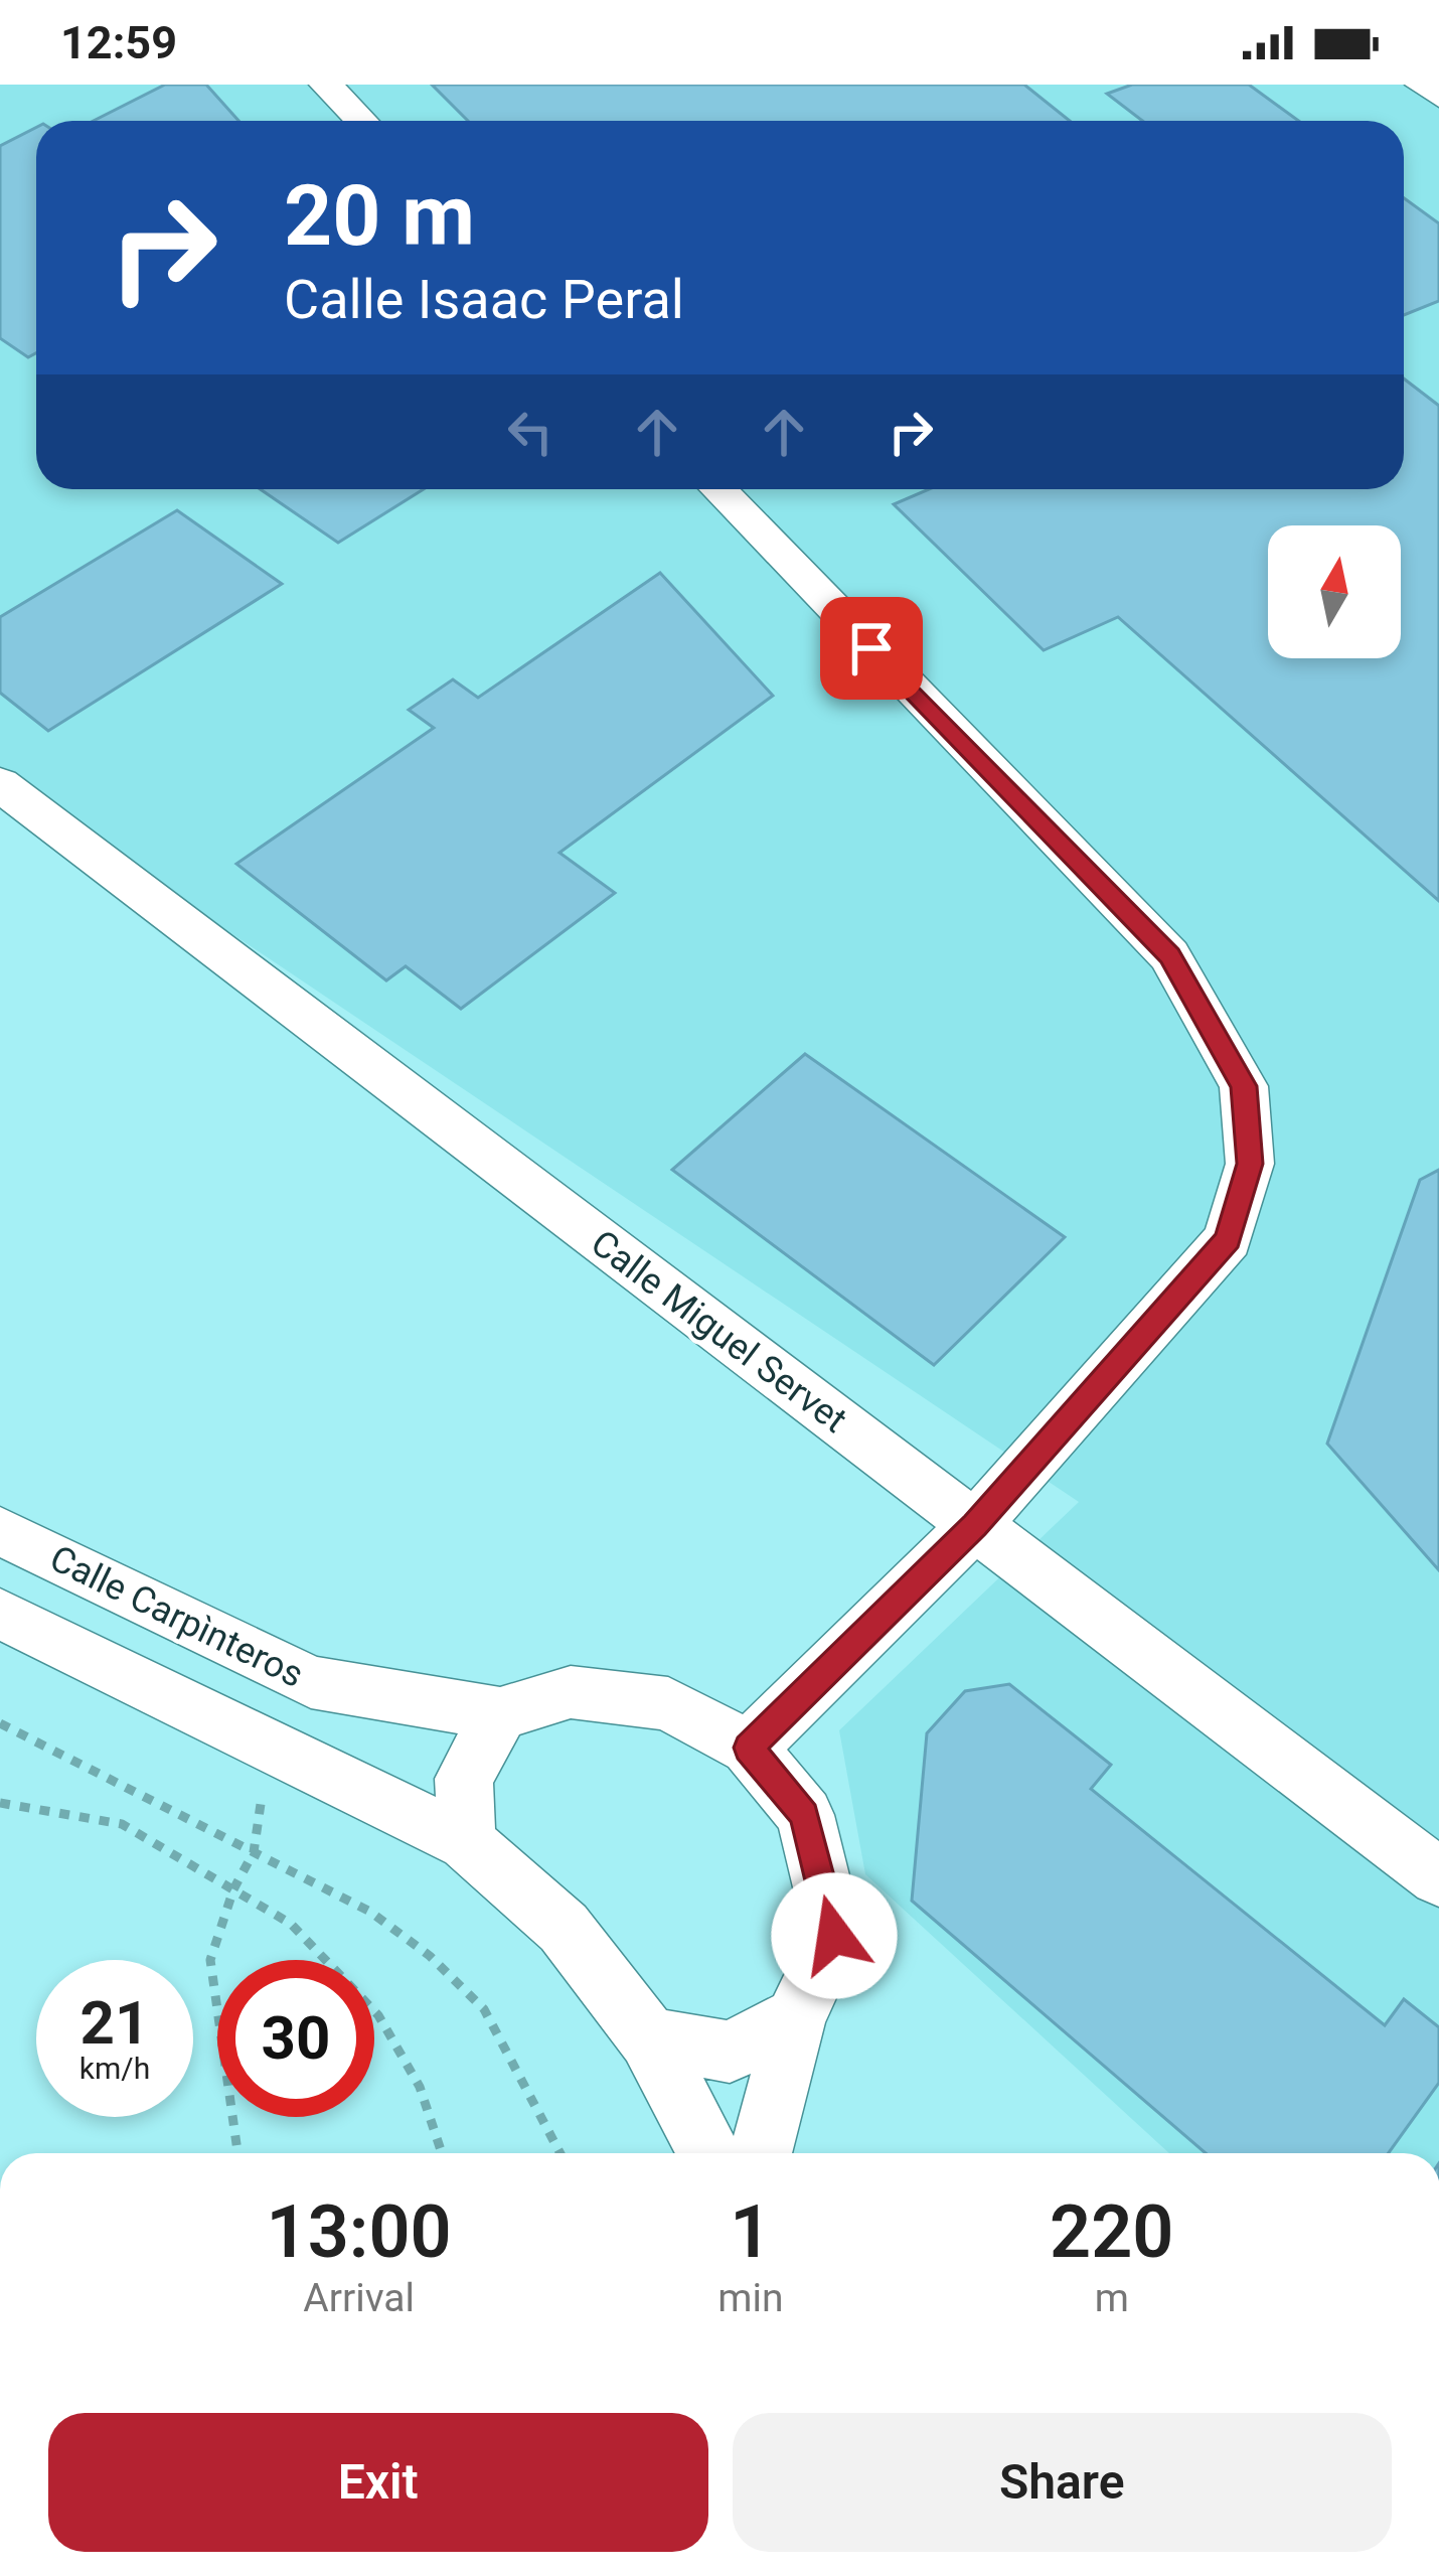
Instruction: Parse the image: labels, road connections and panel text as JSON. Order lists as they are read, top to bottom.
{
  "streets": {
    "street": ["Calle Miguel Servet", "Calle Carpìnteros"]
  },
  "north": "top",
  "page": {
    "status": "12:59",
    "turn": ["20 m", "Calle Isaac Peral"],
    "speed": "21 km/h",
    "limit": "30",
    "eta": [
      "13:00",
      "Arrival",
      "1",
      "min",
      "220",
      "m"
    ],
    "buttons": ["Exit", "Share"]
  }
}
